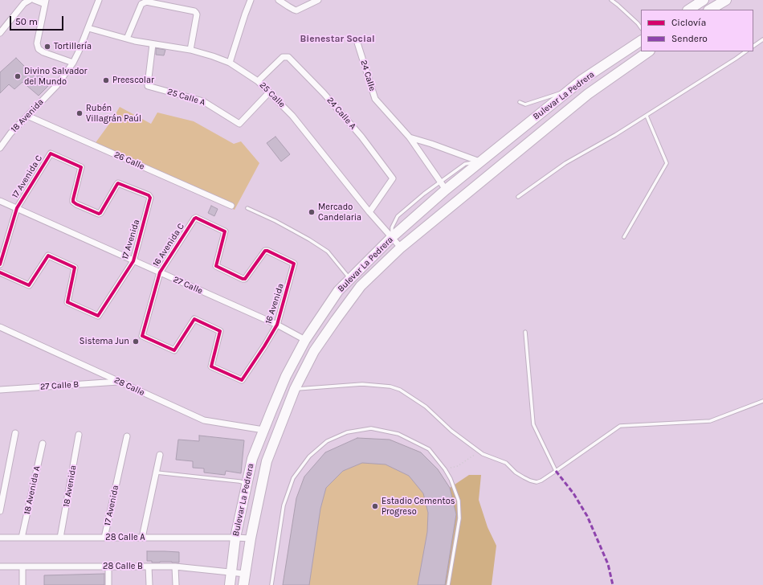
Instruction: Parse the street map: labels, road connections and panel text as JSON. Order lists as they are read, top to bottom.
{
  "streets": {
    "main road": ["Bulevar La Pedrera"],
    "street": [
      "24 Calle",
      "25 Calle",
      "25 Calle A",
      "24 Calle A",
      "18 Avenida",
      "26 Calle",
      "17 Avenida C",
      "17 Avenida",
      "16 Avenida C",
      "27 Calle",
      "16 Avenida",
      "27 Calle B",
      "28 Calle",
      "18 Avenida A",
      "28 Calle A",
      "28 Calle B"
    ]
  },
  "crossings": [
    ["24 Calle", "Bulevar La Pedrera"],
    ["25 Calle", "Bulevar La Pedrera"],
    ["25 Calle", "25 Calle A"],
    ["25 Calle", "24 Calle A"],
    ["25 Calle", "18 Avenida"],
    ["Bulevar La Pedrera", "27 Calle"],
    ["Bulevar La Pedrera", "28 Calle"],
    ["Bulevar La Pedrera", "28 Calle A"],
    ["Bulevar La Pedrera", "28 Calle B"],
    ["18 Avenida", "26 Calle"],
    ["18 Avenida", "28 Calle A"],
    ["17 Avenida C", "17 Avenida"],
    ["17 Avenida C", "27 Calle"],
    ["17 Avenida", "27 Calle"],
    ["17 Avenida", "28 Calle A"],
    ["16 Avenida C", "27 Calle"],
    ["16 Avenida C", "16 Avenida"],
    ["27 Calle", "16 Avenida"],
    ["27 Calle B", "28 Calle"],
    ["18 Avenida A", "28 Calle A"]
  ],
  "districts": ["Bienestar Social"],
  "places": [
    "Tortillería",
    "Divino Salvador del Mundo",
    "Preescolar",
    "Rubén Villagrán Paúl",
    "Mercado Candelaria",
    "Sistema Jun",
    "Estadio Cementos Progreso"
  ],
  "legend": ["Ciclovía", "Sendero"],
  "scale_bar": "50 m"
}
